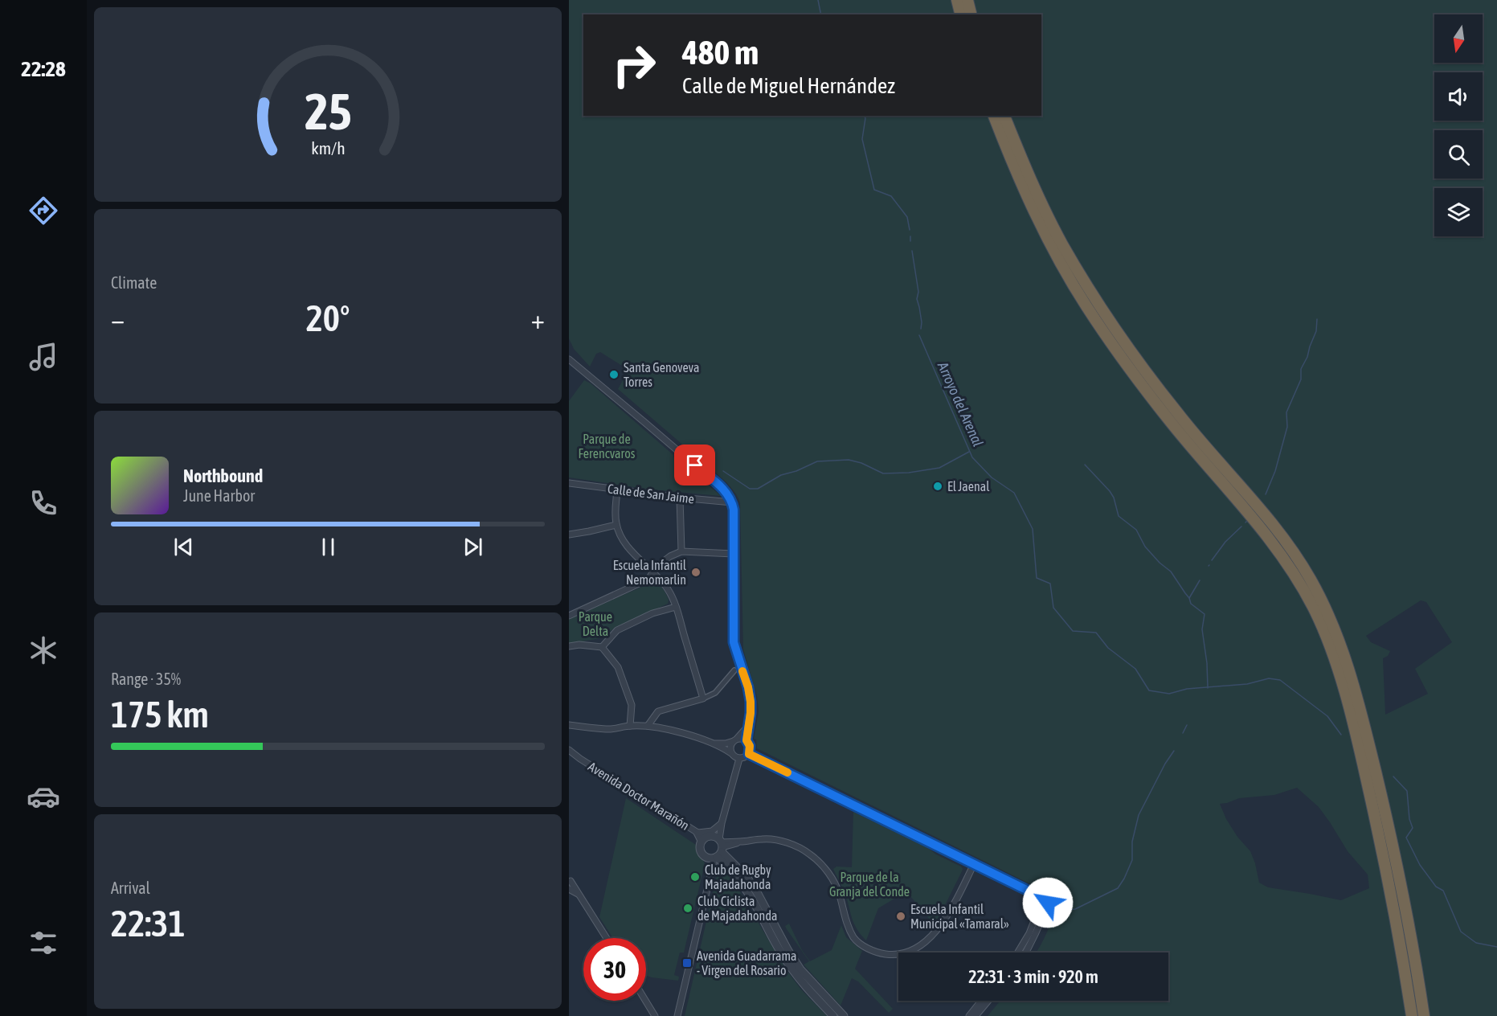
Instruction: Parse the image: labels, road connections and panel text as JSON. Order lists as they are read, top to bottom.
{
  "streets": {
    "street": ["Calle de San Jaime", "Avenida Doctor Marañón"]
  },
  "water": ["Arroyo del Arenal"],
  "parks": ["Parque de Ferencvaros", "Parque Delta", "Parque de la Granja del Conde"],
  "places": {
    "other": [
      "Santa Genoveva Torres",
      "El Jaenal",
      "Escuela Infantil Nemomarlin",
      "Club de Rugby Majadahonda",
      "Club Ciclista de Majadahonda",
      "Escuela Infantil Municipal «Tamaral»"
    ],
    "transit": ["Avenida Guadarrama - Virgen del Rosario"]
  },
  "north": "bottom",
  "page": {
    "tabs": "22:28",
    "turn": ["480 m", "Calle de Miguel Hernández"],
    "tile": [
      "Climate",
      ["Range · 35%", "175 km"],
      ["Arrival", "22:31"]
    ],
    "heat": ["−", "20°", "+"],
    "song": ["Northbound", "June Harbor"],
    "limit": "30",
    "trip": "22:31 · 3 min · 920 m",
    "gauge": ["25", "km/h"]
  }
}
